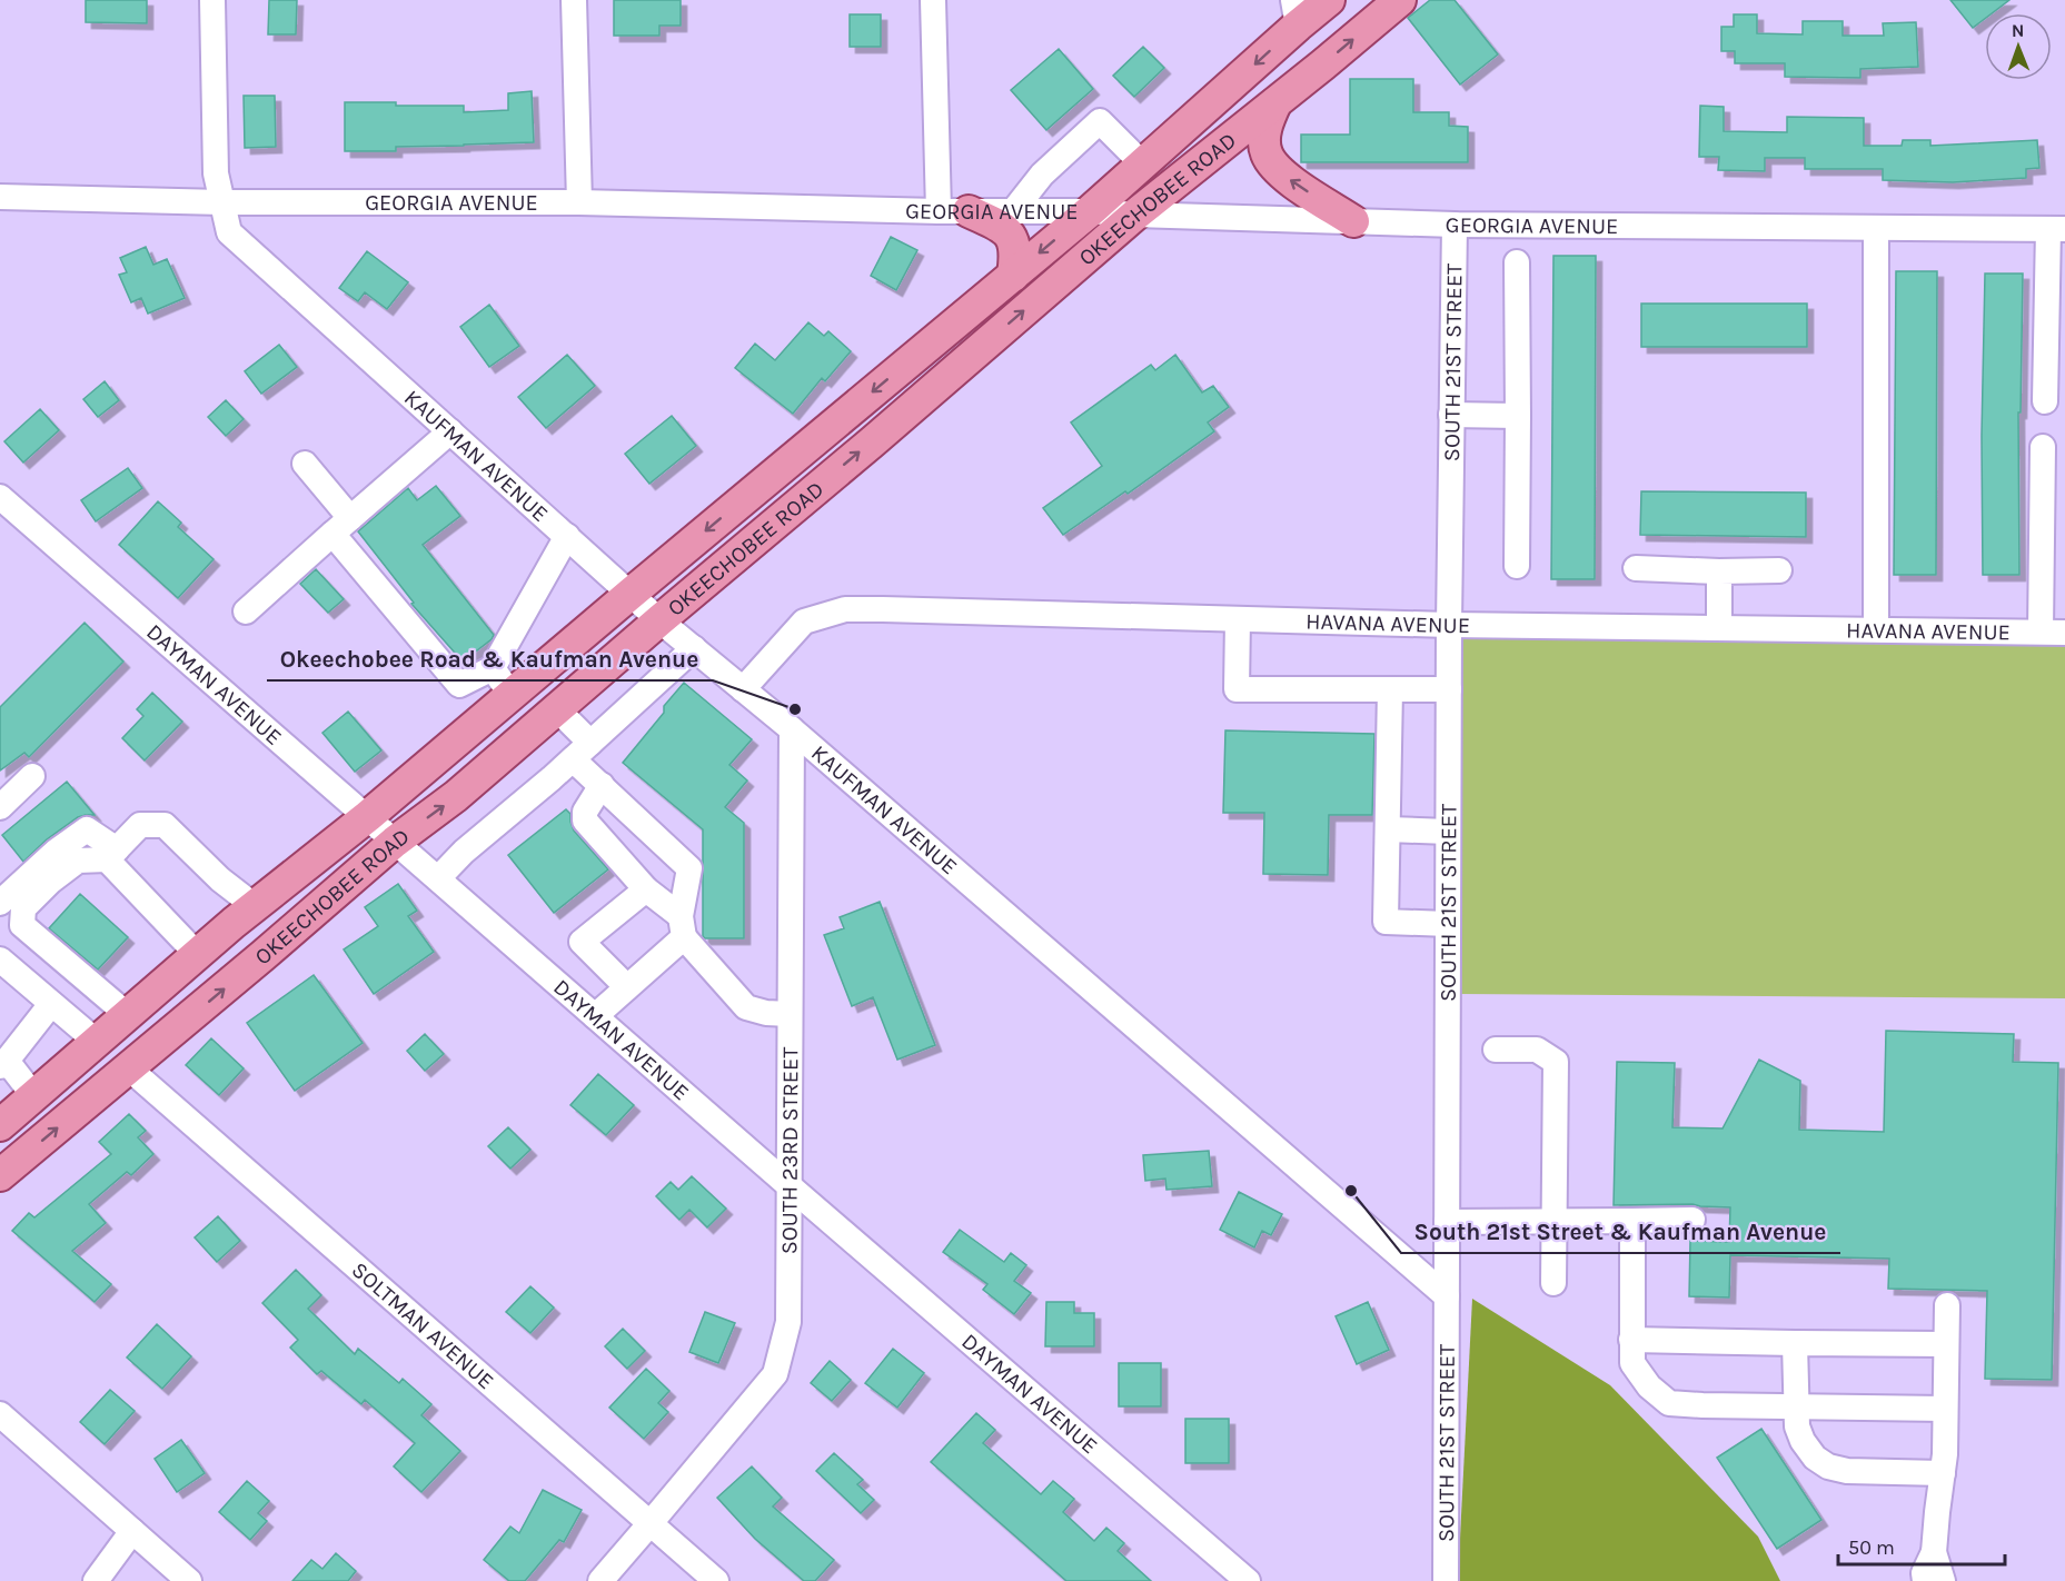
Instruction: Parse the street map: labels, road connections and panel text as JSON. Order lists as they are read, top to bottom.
{
  "streets": {
    "main road": ["OKEECHOBEE ROAD"],
    "street": [
      "GEORGIA AVENUE",
      "SOUTH 21ST STREET",
      "KAUFMAN AVENUE",
      "HAVANA AVENUE",
      "DAYMAN AVENUE",
      "SOUTH 23RD STREET",
      "SOLTMAN AVENUE"
    ]
  },
  "crossings": [
    ["OKEECHOBEE ROAD", "GEORGIA AVENUE"],
    ["OKEECHOBEE ROAD", "KAUFMAN AVENUE"],
    ["OKEECHOBEE ROAD", "DAYMAN AVENUE"],
    ["OKEECHOBEE ROAD", "SOLTMAN AVENUE"],
    ["GEORGIA AVENUE", "SOUTH 21ST STREET"],
    ["GEORGIA AVENUE", "KAUFMAN AVENUE"],
    ["SOUTH 21ST STREET", "KAUFMAN AVENUE"],
    ["SOUTH 21ST STREET", "HAVANA AVENUE"],
    ["KAUFMAN AVENUE", "HAVANA AVENUE"],
    ["KAUFMAN AVENUE", "SOUTH 23RD STREET"],
    ["DAYMAN AVENUE", "SOUTH 23RD STREET"],
    ["SOUTH 23RD STREET", "SOLTMAN AVENUE"]
  ],
  "places": ["Okeechobee Road & Kaufman Avenue", "South 21st Street & Kaufman Avenue"],
  "scale_bar": "50 m",
  "north": "top"
}
